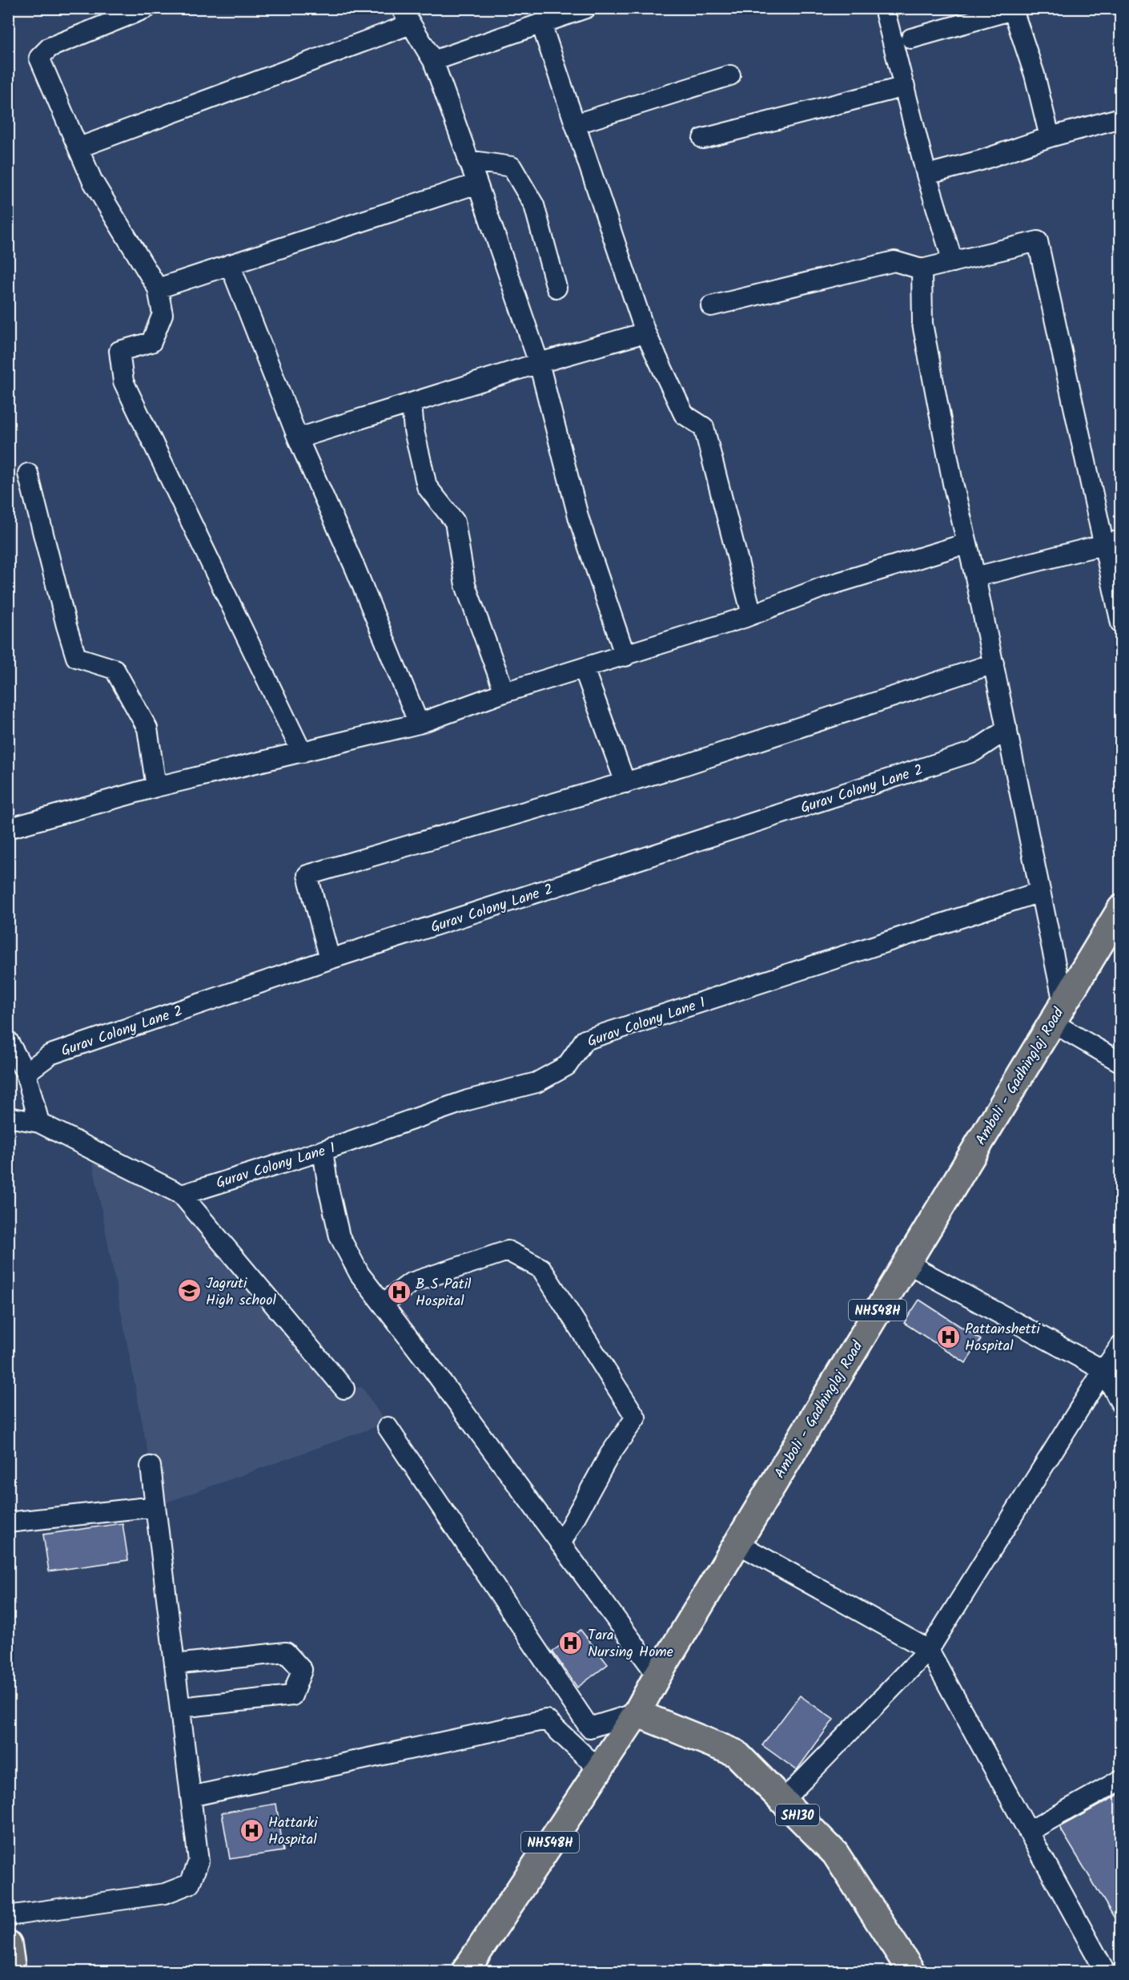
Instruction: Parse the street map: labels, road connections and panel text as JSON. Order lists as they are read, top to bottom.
{
  "streets": {
    "main road": ["Amboli - Gadhinglaj Road", "NH548H", "SH130"],
    "street": ["Gurav Colony Lane 2", "Gurav Colony Lane 1"]
  },
  "crossings": [
    ["Amboli - Gadhinglaj Road", "NH548H"],
    ["Amboli - Gadhinglaj Road", "SH130"],
    ["NH548H", "SH130"]
  ],
  "places": {
    "school or university": ["Jagruti High school"],
    "hospital": [
      "B S Patil Hospital",
      "Pattanshetti Hospital",
      "Tara Nursing Home",
      "Hattarki Hospital"
    ]
  }
}
